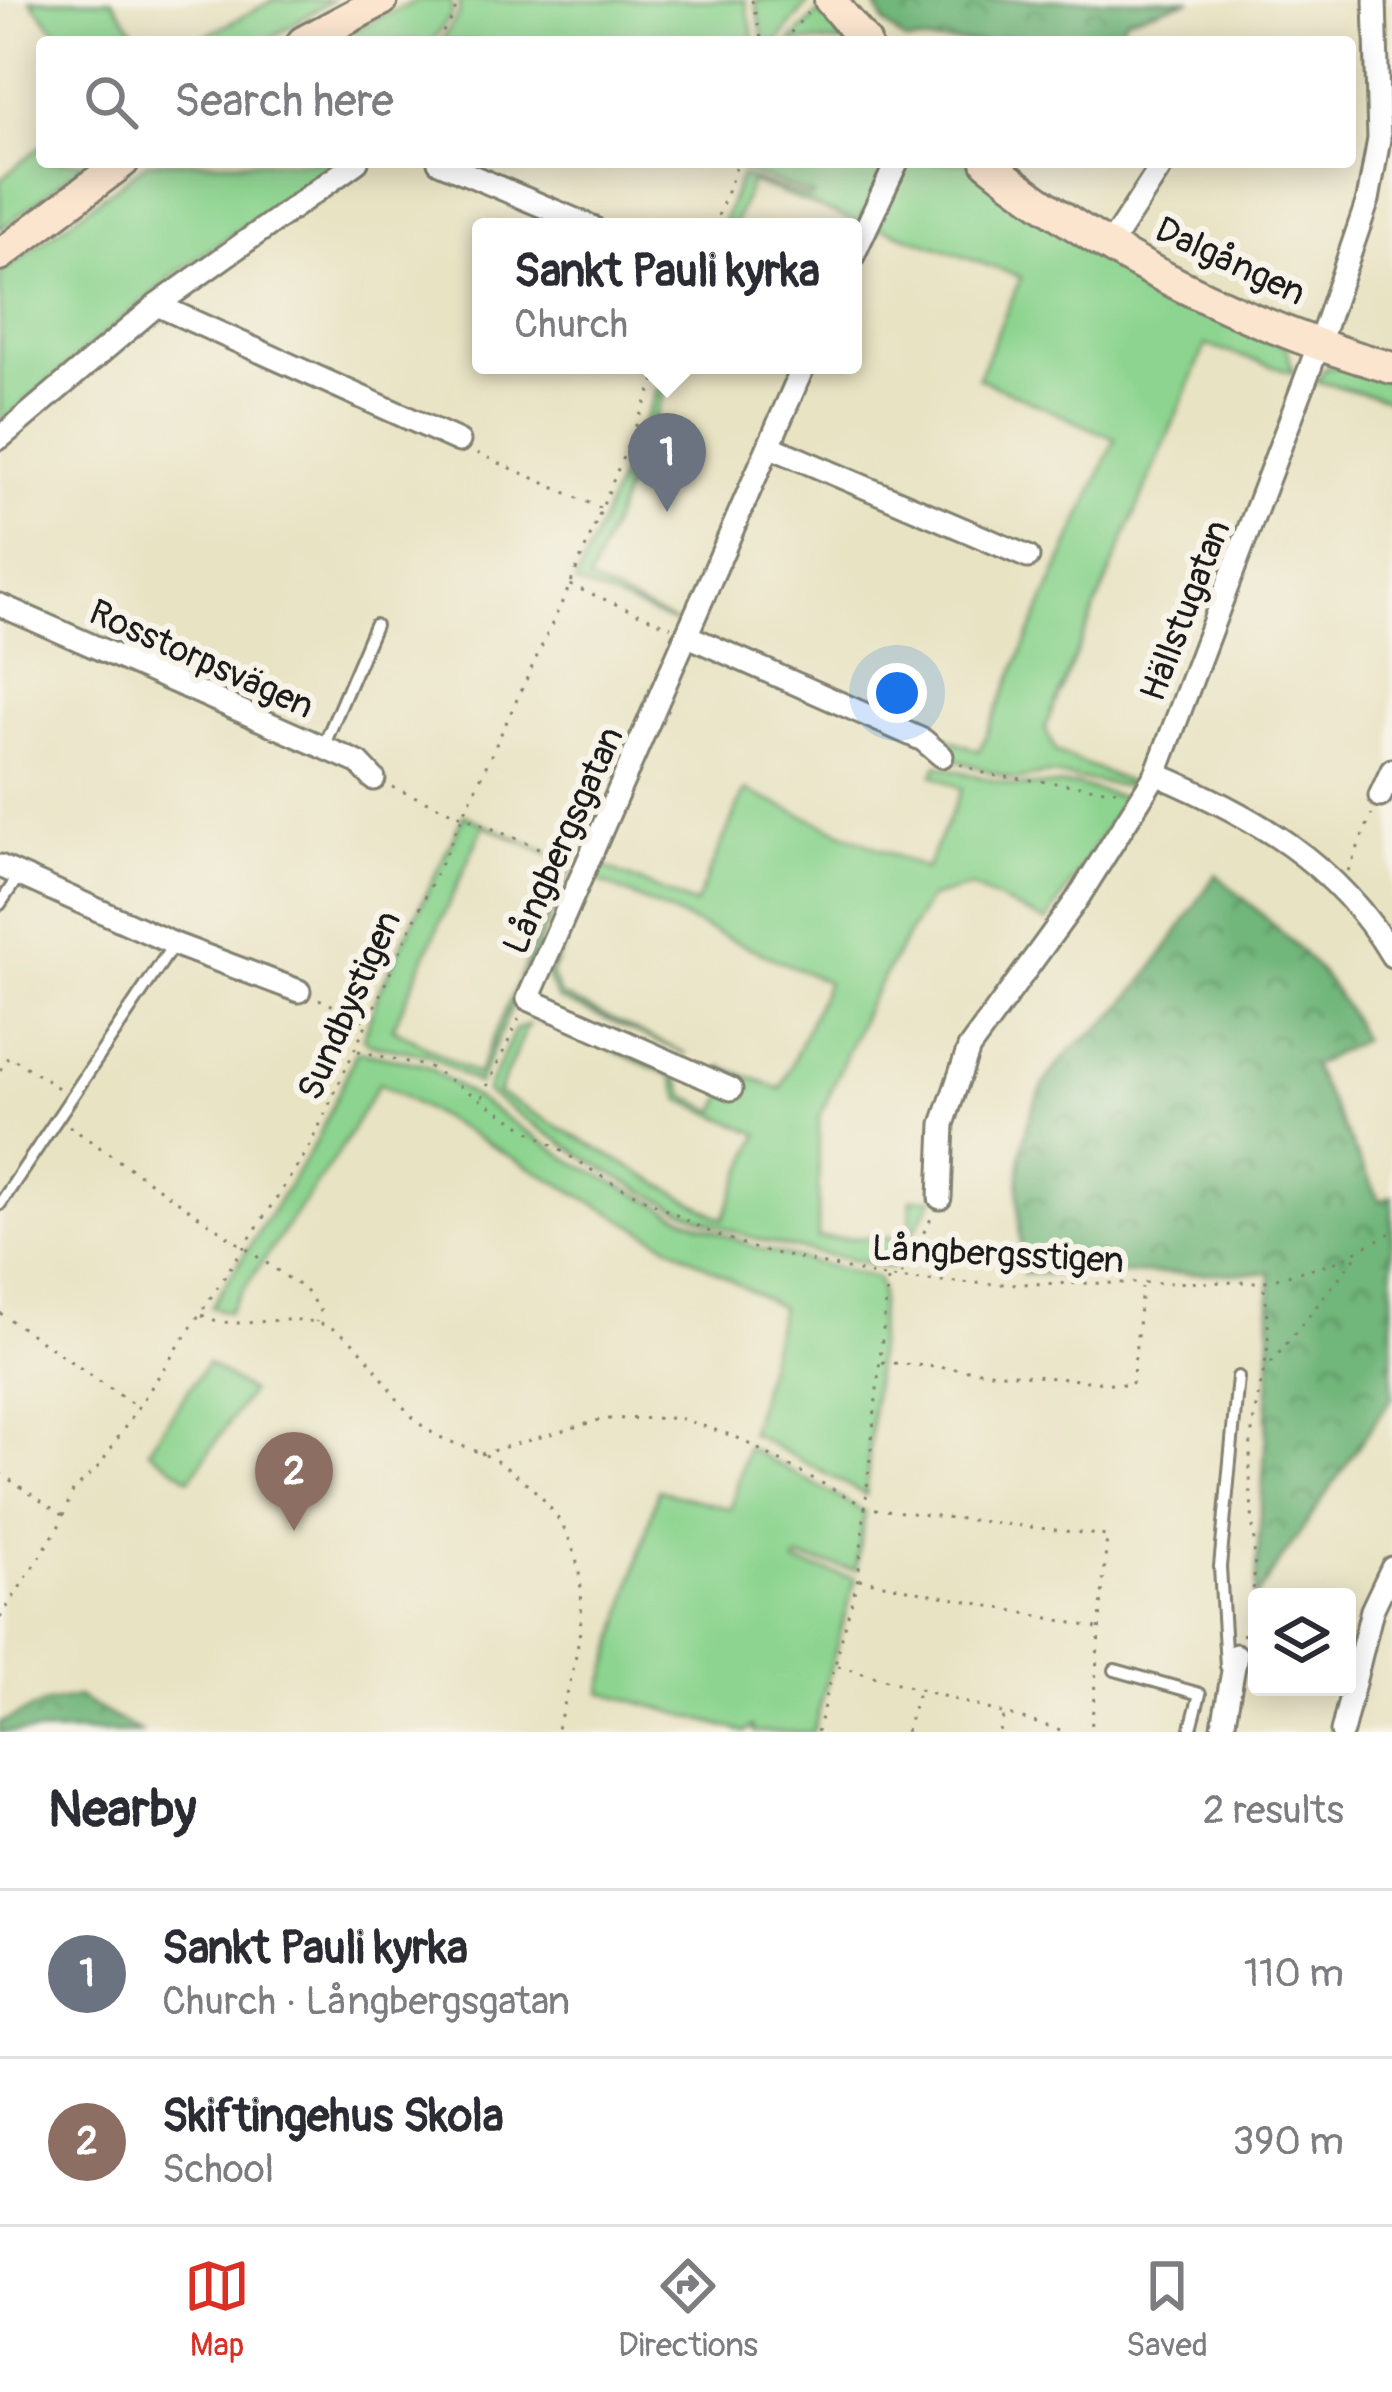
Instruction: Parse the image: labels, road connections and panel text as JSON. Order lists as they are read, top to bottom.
{
  "streets": {
    "street": [
      "Dalgången",
      "Hällstugatan",
      "Rosstorpsvägen",
      "Långbergsgatan"
    ],
    "path": ["Sundbystigen", "Långbergsstigen"]
  },
  "crossings": [
    ["Dalgången", "Hällstugatan"],
    ["Sundbystigen", "Långbergsstigen"]
  ],
  "page": {
    "search": "Search here",
    "popup": ["Sankt Pauli kyrka", "Church"],
    "pins": ["1", "2"],
    "heading": ["Nearby", "2 results"],
    "list": [
      {
        "mark": "1",
        "name": "Sankt Pauli kyrka",
        "note": "Church · Långbergsgatan",
        "value": "110 m"
      },
      {
        "mark": "2",
        "name": "Skiftingehus Skola",
        "note": "School",
        "value": "390 m"
      }
    ],
    "nav": ["Map", "Directions", "Saved"]
  }
}
